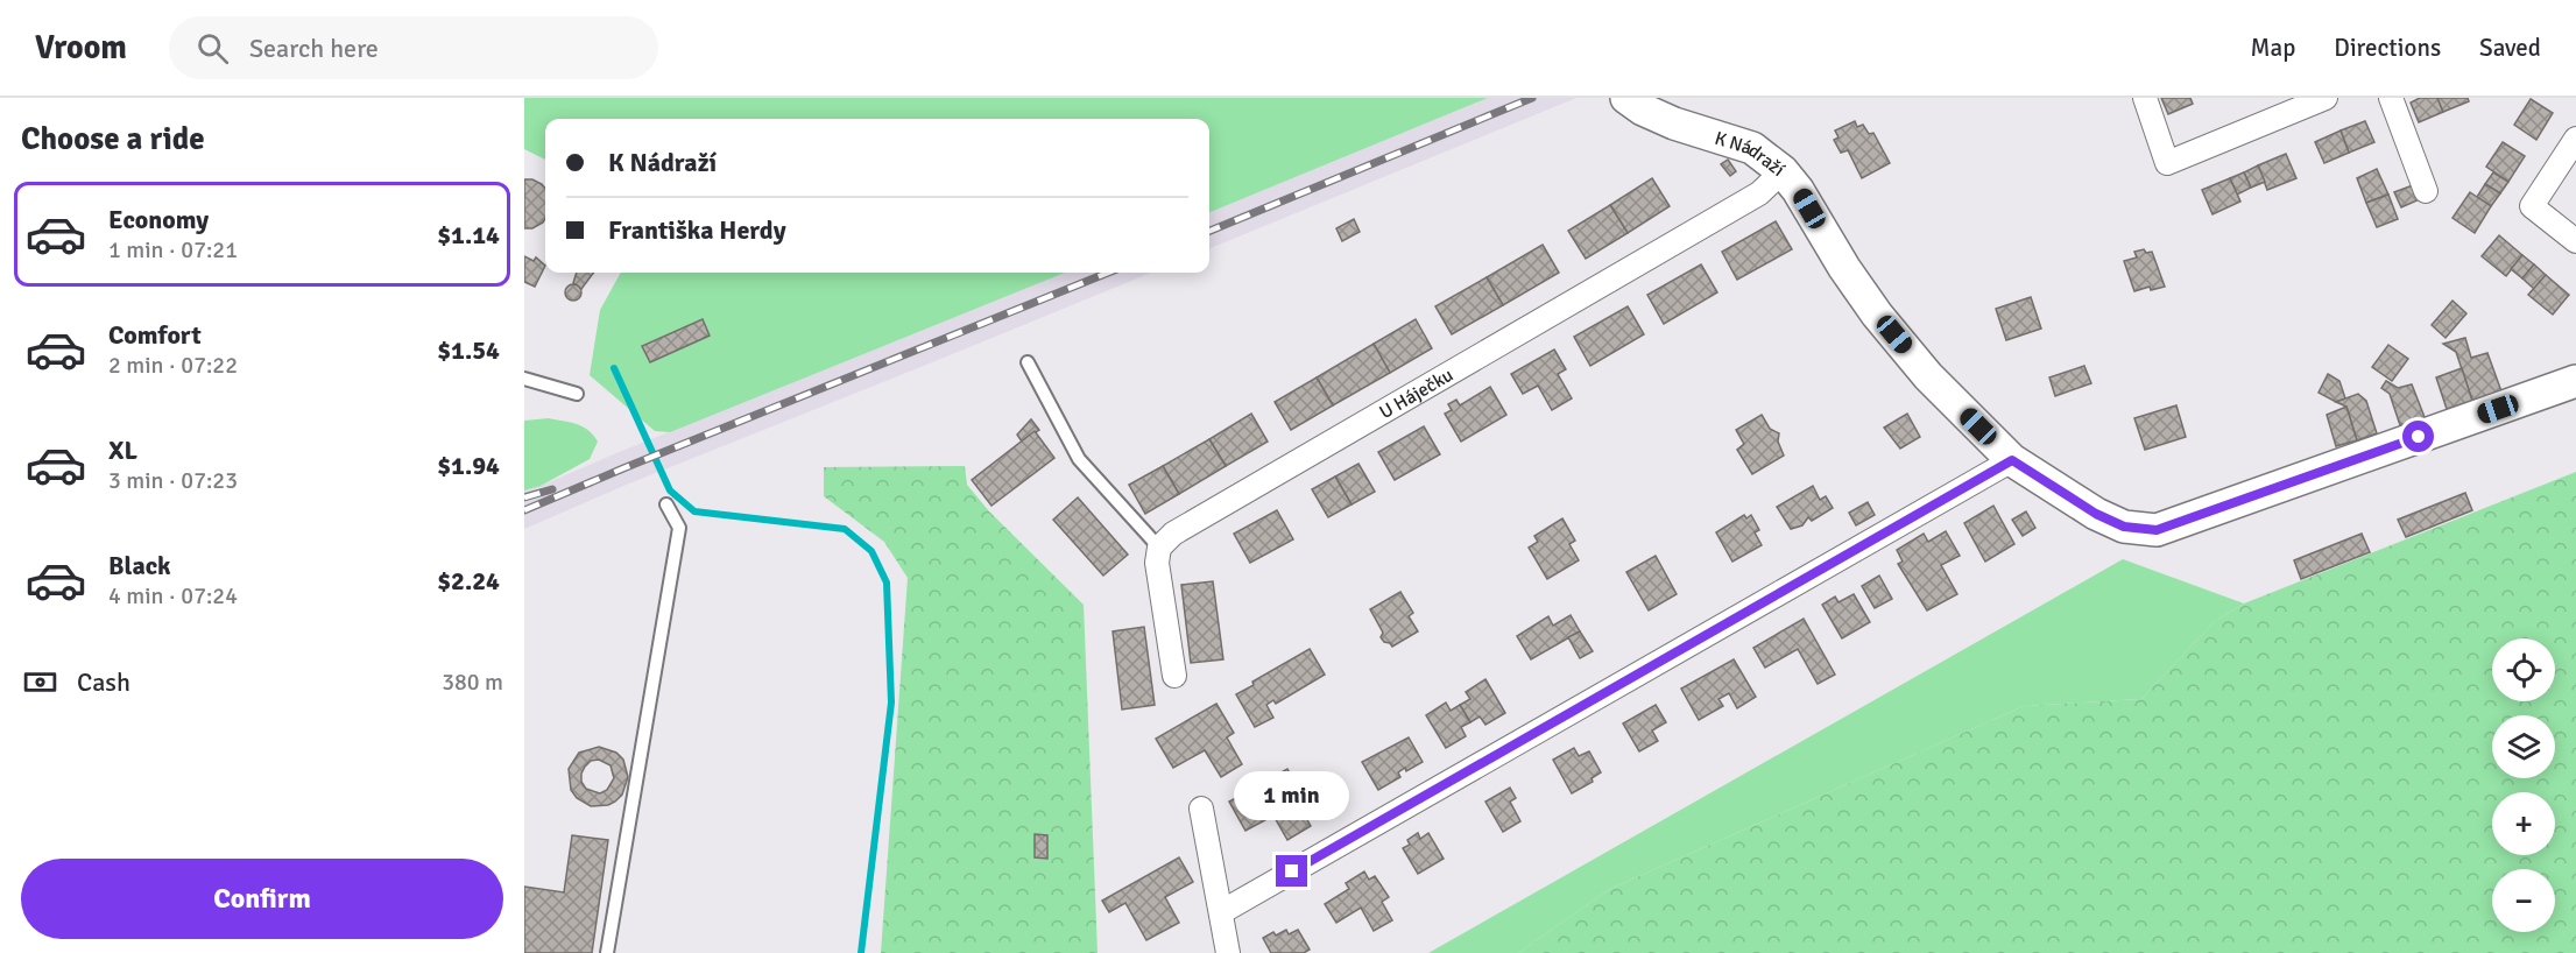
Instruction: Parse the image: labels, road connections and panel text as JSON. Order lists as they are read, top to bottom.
{
  "streets": {
    "main road": ["K Nádraží"],
    "street": ["U Háječku"]
  },
  "crossings": [
    ["K Nádraží", "U Háječku"]
  ],
  "page": {
    "header": "Vroom",
    "search": "Search here",
    "nav": ["Map", "Directions", "Saved"],
    "heading": "Choose a ride",
    "banner": ["K Nádraží", "Františka Herdy"],
    "list": [
      {
        "name": "Economy",
        "note": "1 min · 07:21",
        "value": "$1.14"
      },
      {
        "name": "Comfort",
        "note": "2 min · 07:22",
        "value": "$1.54"
      },
      {
        "name": "XL",
        "note": "3 min · 07:23",
        "value": "$1.94"
      },
      {
        "name": "Black",
        "note": "4 min · 07:24",
        "value": "$2.24"
      }
    ],
    "map_buttons": ["+", "−"],
    "pay": ["Cash", "380 m"],
    "bubble": "1 min",
    "buttons": "Confirm"
  }
}
